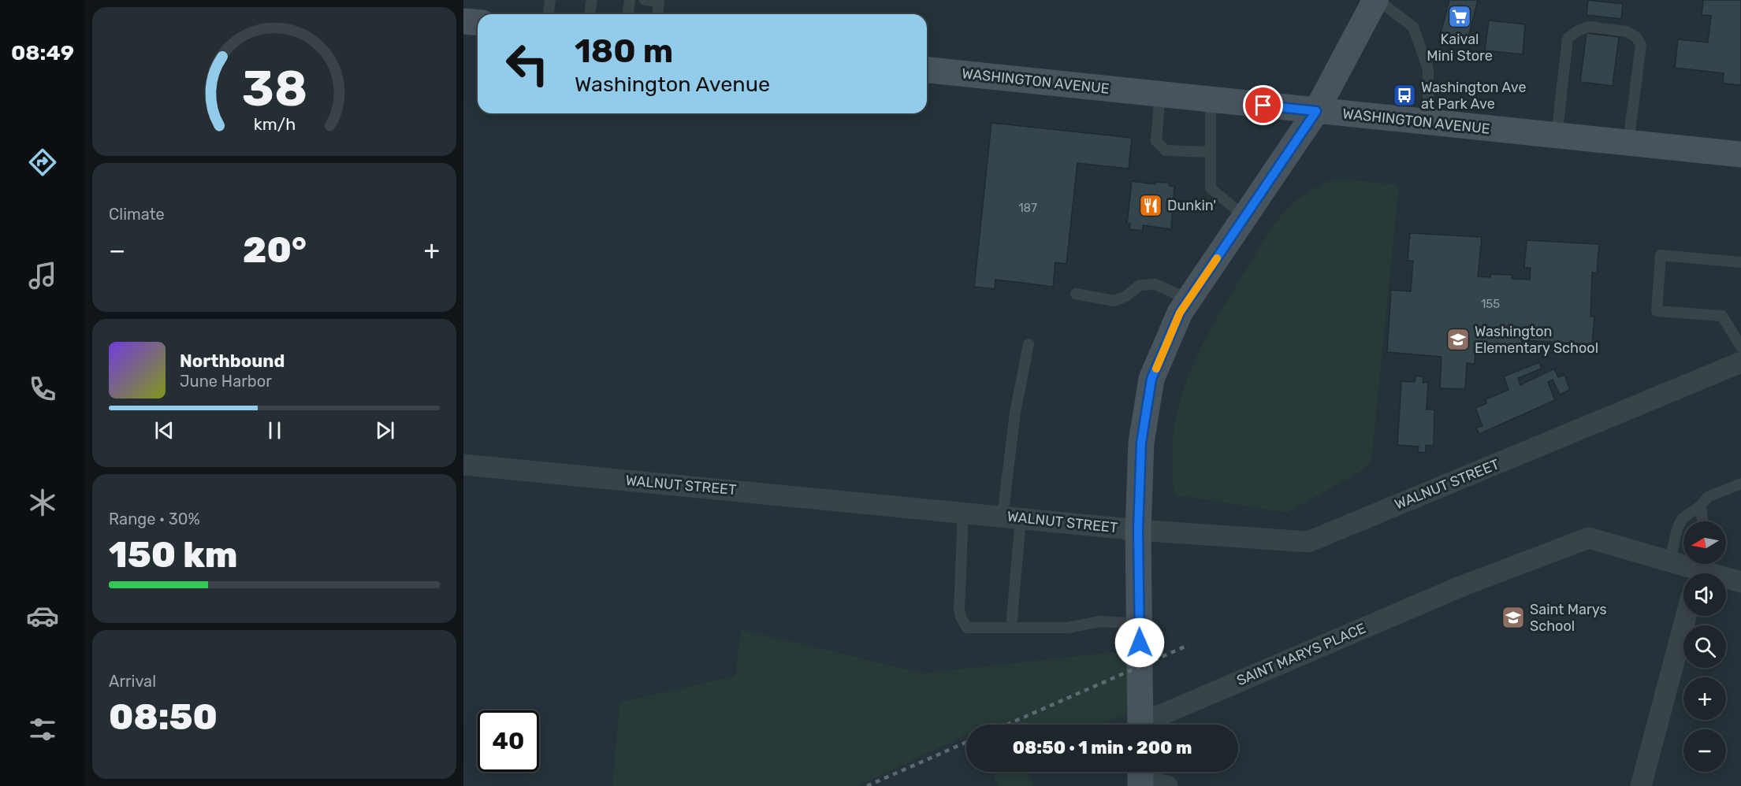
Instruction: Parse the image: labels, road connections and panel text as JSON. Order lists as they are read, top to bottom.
{
  "streets": {
    "main road": ["WASHINGTON AVENUE"],
    "street": ["WALNUT STREET", "SAINT MARYS PLACE"]
  },
  "places": {
    "supermarket": ["Kaival Mini Store"],
    "bus stop": ["Washington Ave at Park Ave"],
    "restaurant": ["Dunkin'"],
    "school or university": ["Washington Elementary School", "Saint Marys School"]
  },
  "house_numbers": ["187", "155"],
  "north": "left",
  "page": {
    "tabs": "08:49",
    "turn": ["180 m", "Washington Avenue"],
    "tile": [
      "Climate",
      ["Range · 30%", "150 km"],
      ["Arrival", "08:50"]
    ],
    "heat": ["−", "20°", "+"],
    "song": ["Northbound", "June Harbor"],
    "map_buttons": ["+", "−"],
    "limit": "40",
    "trip": "08:50 · 1 min · 200 m",
    "gauge": ["38", "km/h"]
  }
}
